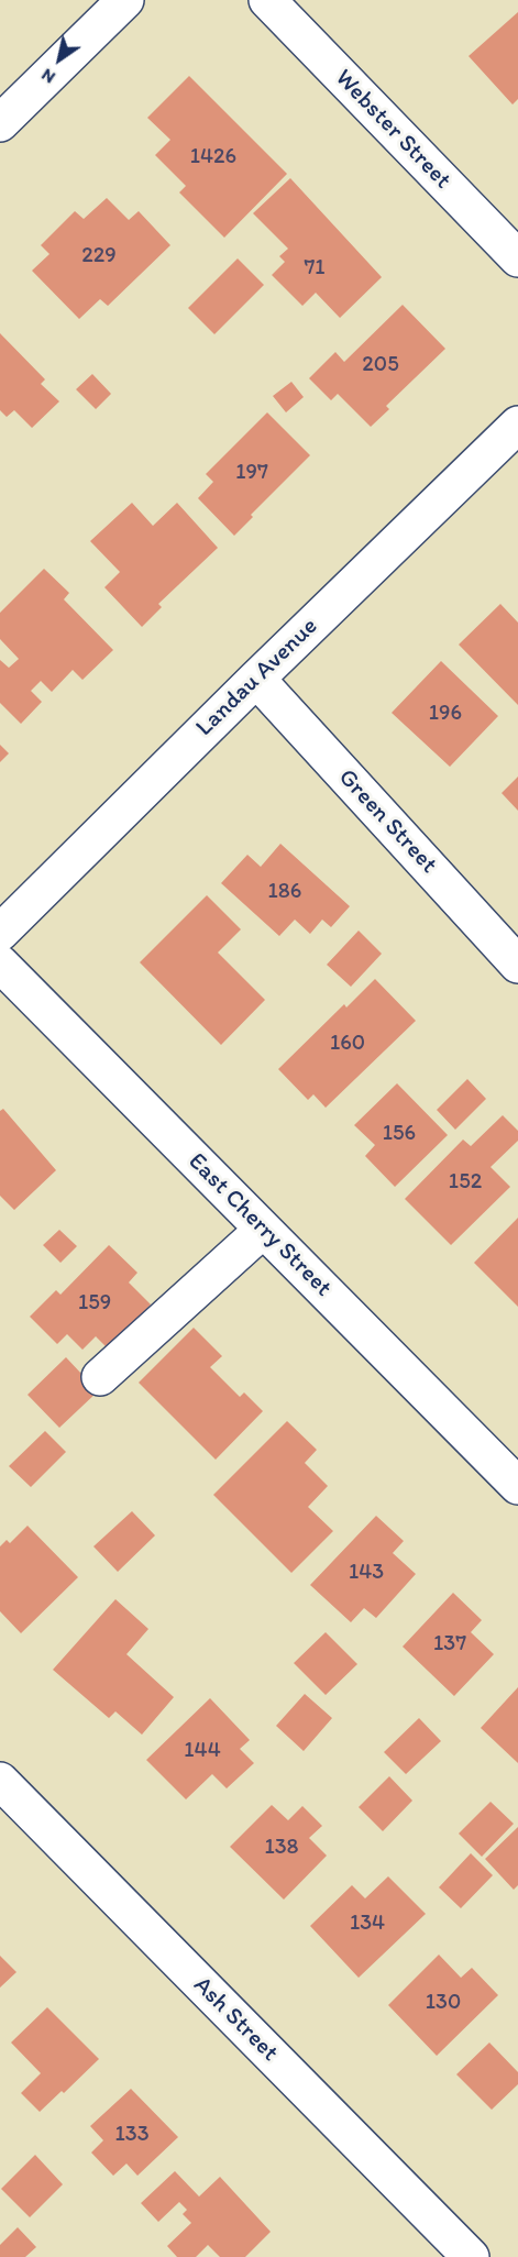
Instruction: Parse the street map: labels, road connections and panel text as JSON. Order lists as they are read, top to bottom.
{
  "streets": {
    "street": [
      "Webster Street",
      "Landau Avenue",
      "Green Street",
      "East Cherry Street",
      "Ash Street"
    ]
  },
  "crossings": [
    ["Landau Avenue", "Green Street"]
  ],
  "house_numbers": [
    "1426",
    "229",
    "71",
    "205",
    "197",
    "196",
    "186",
    "160",
    "156",
    "152",
    "159",
    "143",
    "137",
    "144",
    "138",
    "134",
    "130",
    "133"
  ],
  "north": "bottom left"
}
